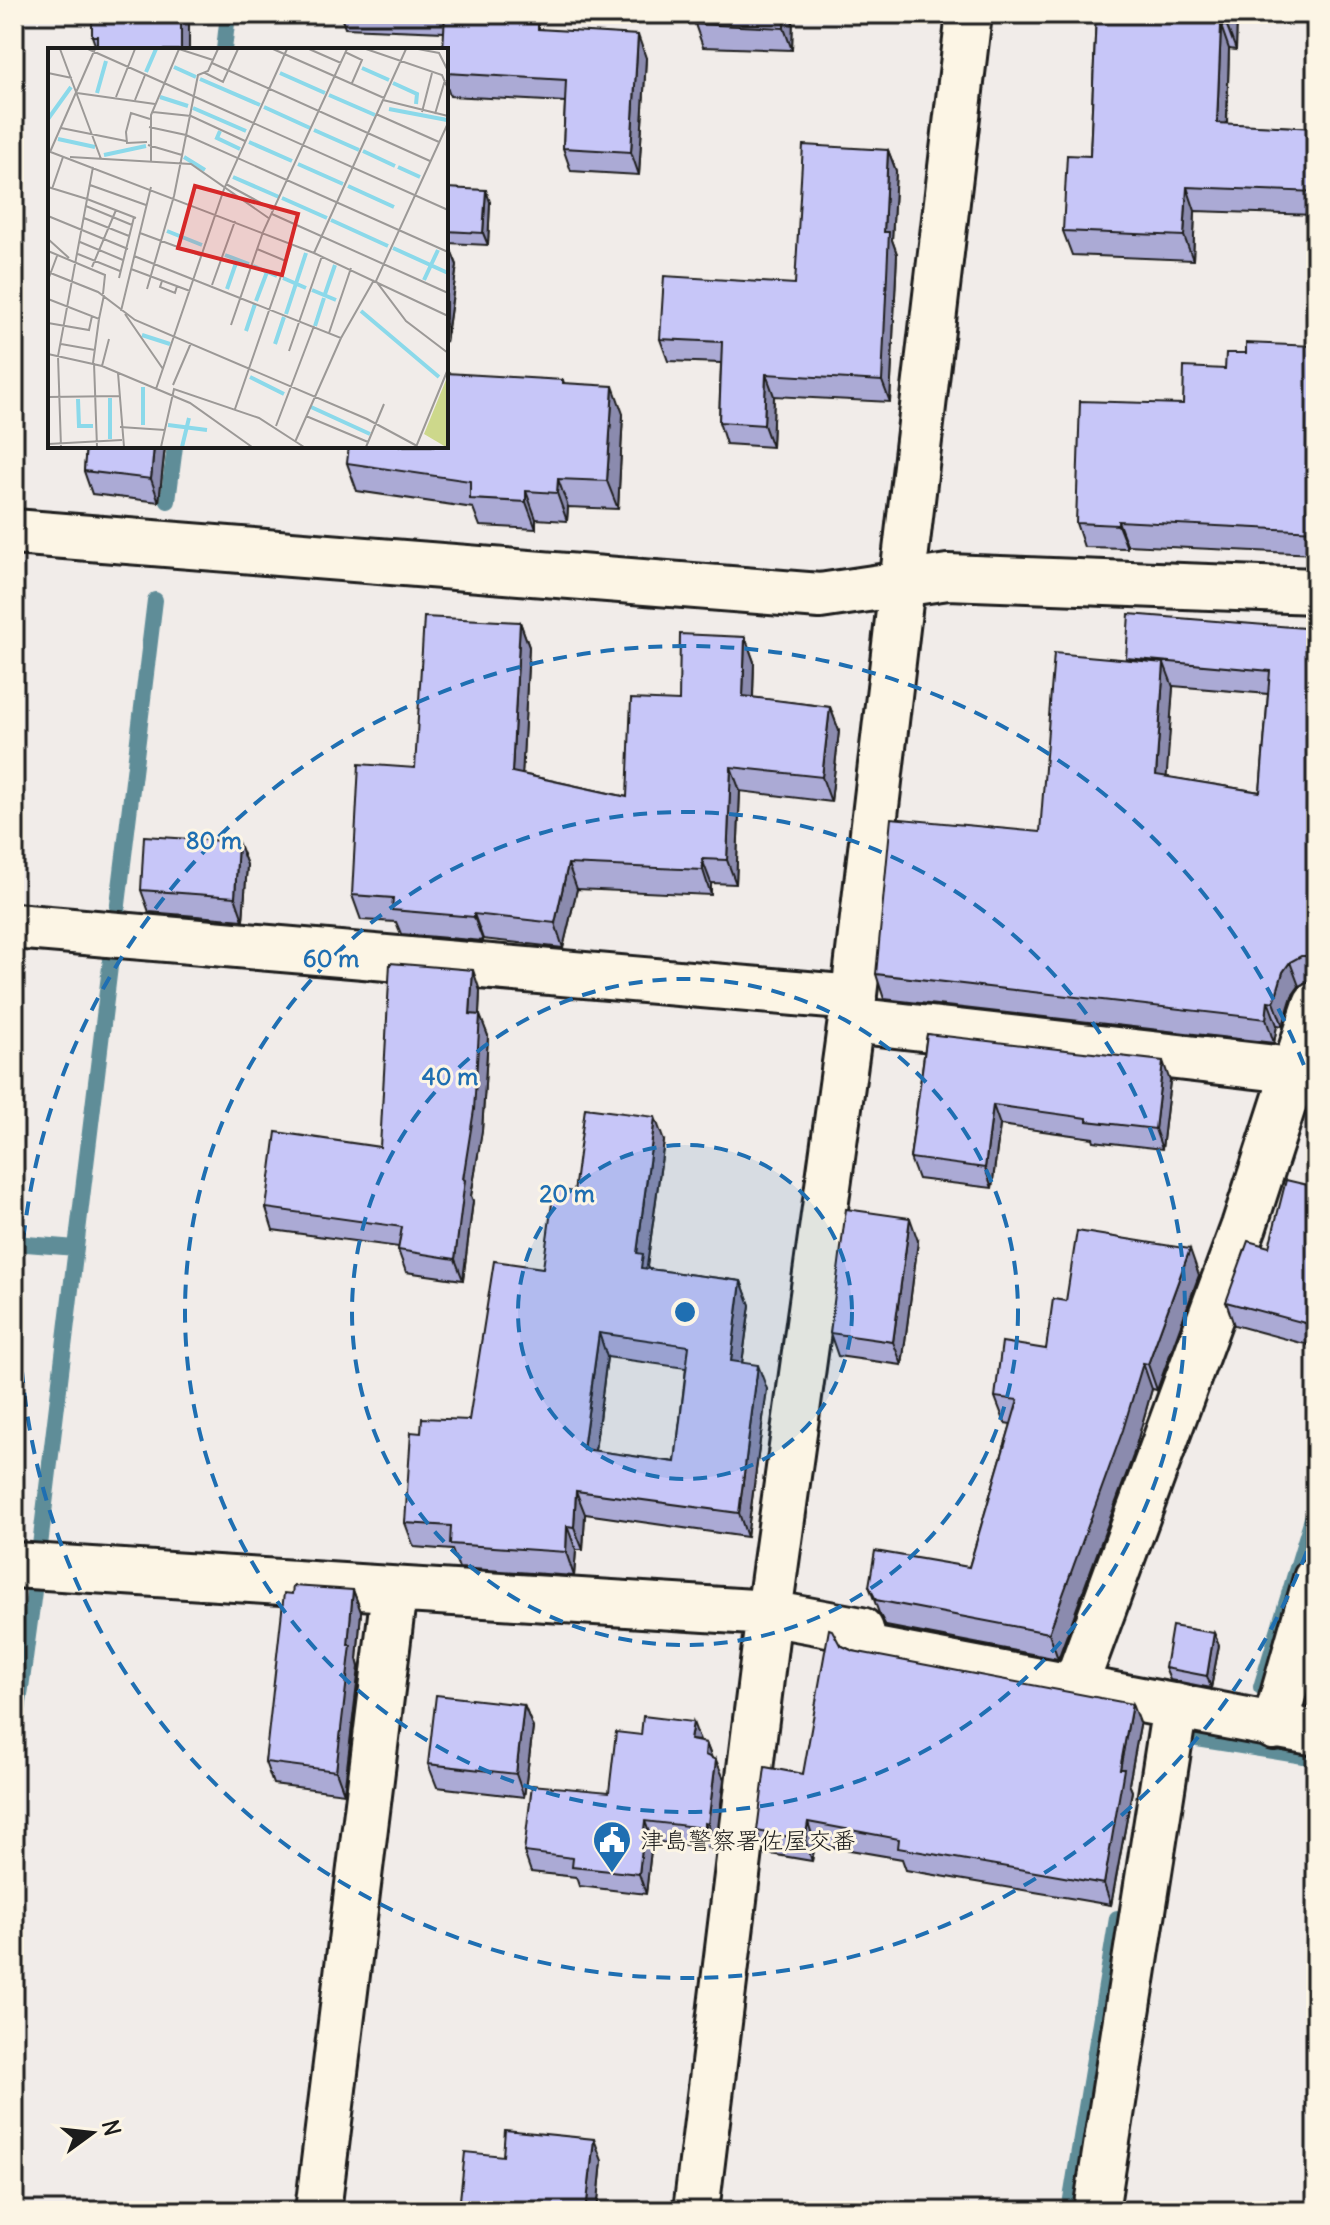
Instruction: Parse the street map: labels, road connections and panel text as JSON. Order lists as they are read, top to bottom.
{
  "places": {
    "public building": ["津島警察署佐屋交番"]
  },
  "north": "right",
  "rings": [
    "80 m",
    "60 m",
    "40 m",
    "20 m"
  ]
}
